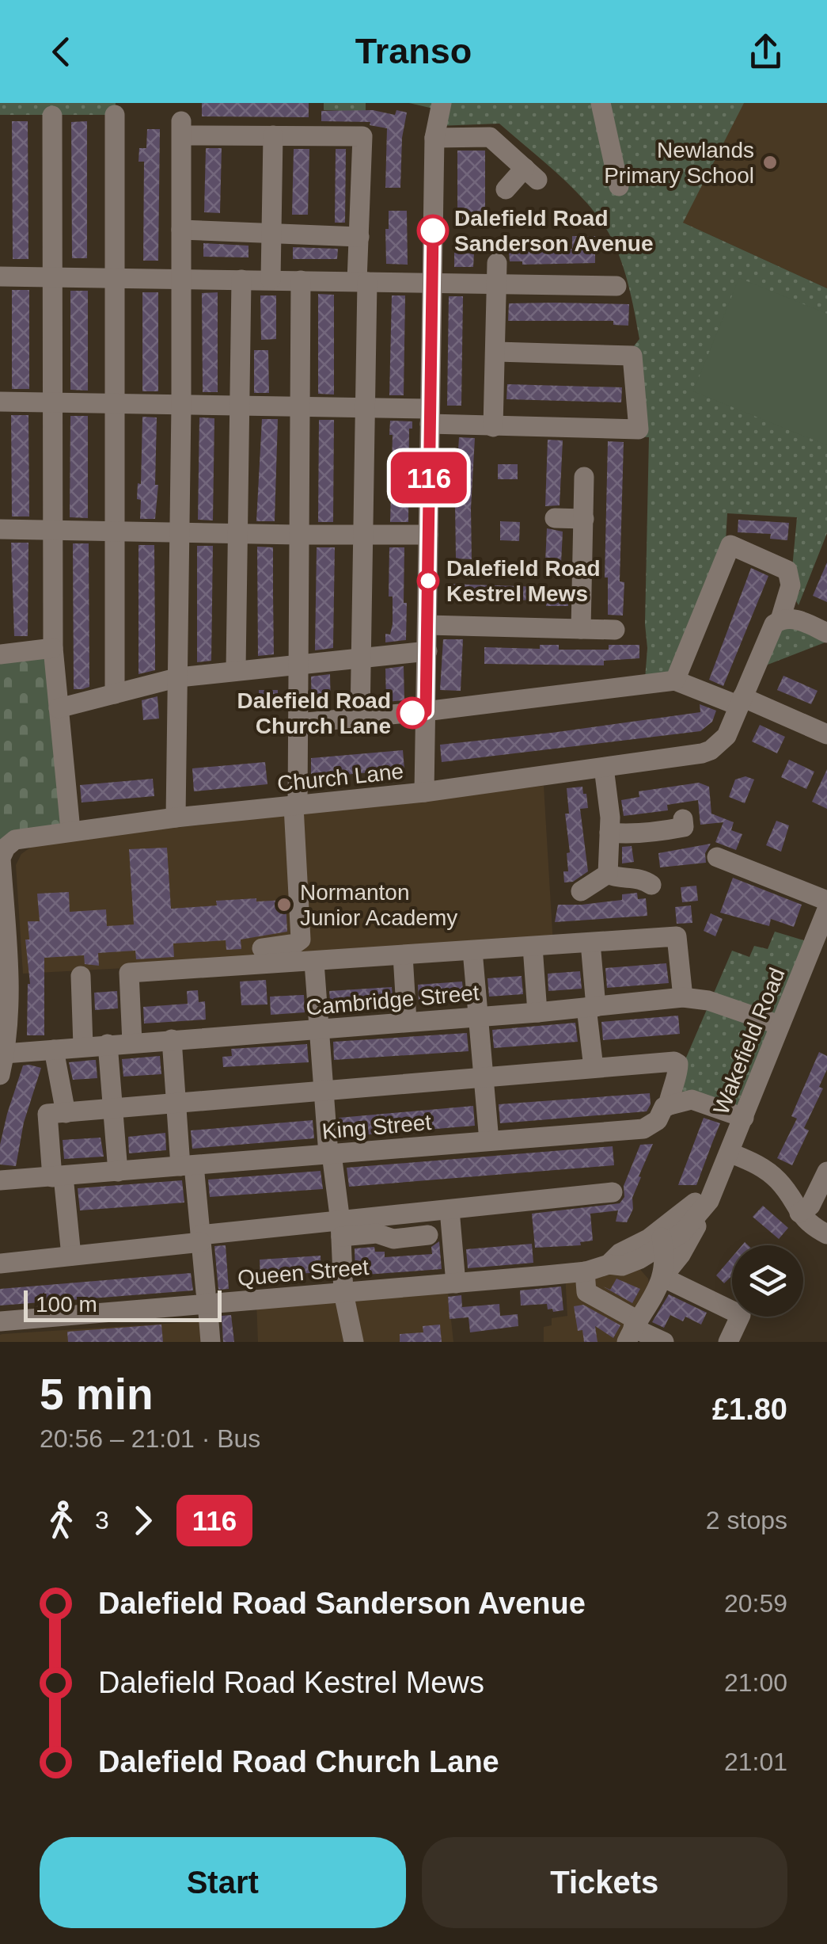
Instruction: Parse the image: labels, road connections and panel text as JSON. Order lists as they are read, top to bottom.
{
  "streets": {
    "street": [
      "Church Lane",
      "Cambridge Street",
      "Wakefield Road",
      "King Street",
      "Queen Street"
    ]
  },
  "crossings": [
    ["Church Lane", "Cambridge Street"],
    ["Cambridge Street", "Wakefield Road"],
    ["Wakefield Road", "Queen Street"]
  ],
  "places": [
    "Newlands Primary School",
    "Dalefield Road Sanderson Avenue",
    "Dalefield Road Kestrel Mews",
    "Dalefield Road Church Lane",
    "Normanton Junior Academy"
  ],
  "lines": ["bus line 116"],
  "scale_bar": "100 m",
  "page": {
    "header": "Transo",
    "on_map": "116",
    "scale": "100 m",
    "heading": ["5 min", "20:56 – 21:01 · Bus", "£1.80"],
    "legs": ["3", "116", "2 stops"],
    "list": [
      {
        "name": "Dalefield Road Sanderson Avenue",
        "value": "20:59"
      },
      {
        "name": "Dalefield Road Kestrel Mews",
        "value": "21:00"
      },
      {
        "name": "Dalefield Road Church Lane",
        "value": "21:01"
      }
    ],
    "buttons": ["Start", "Tickets"]
  }
}
